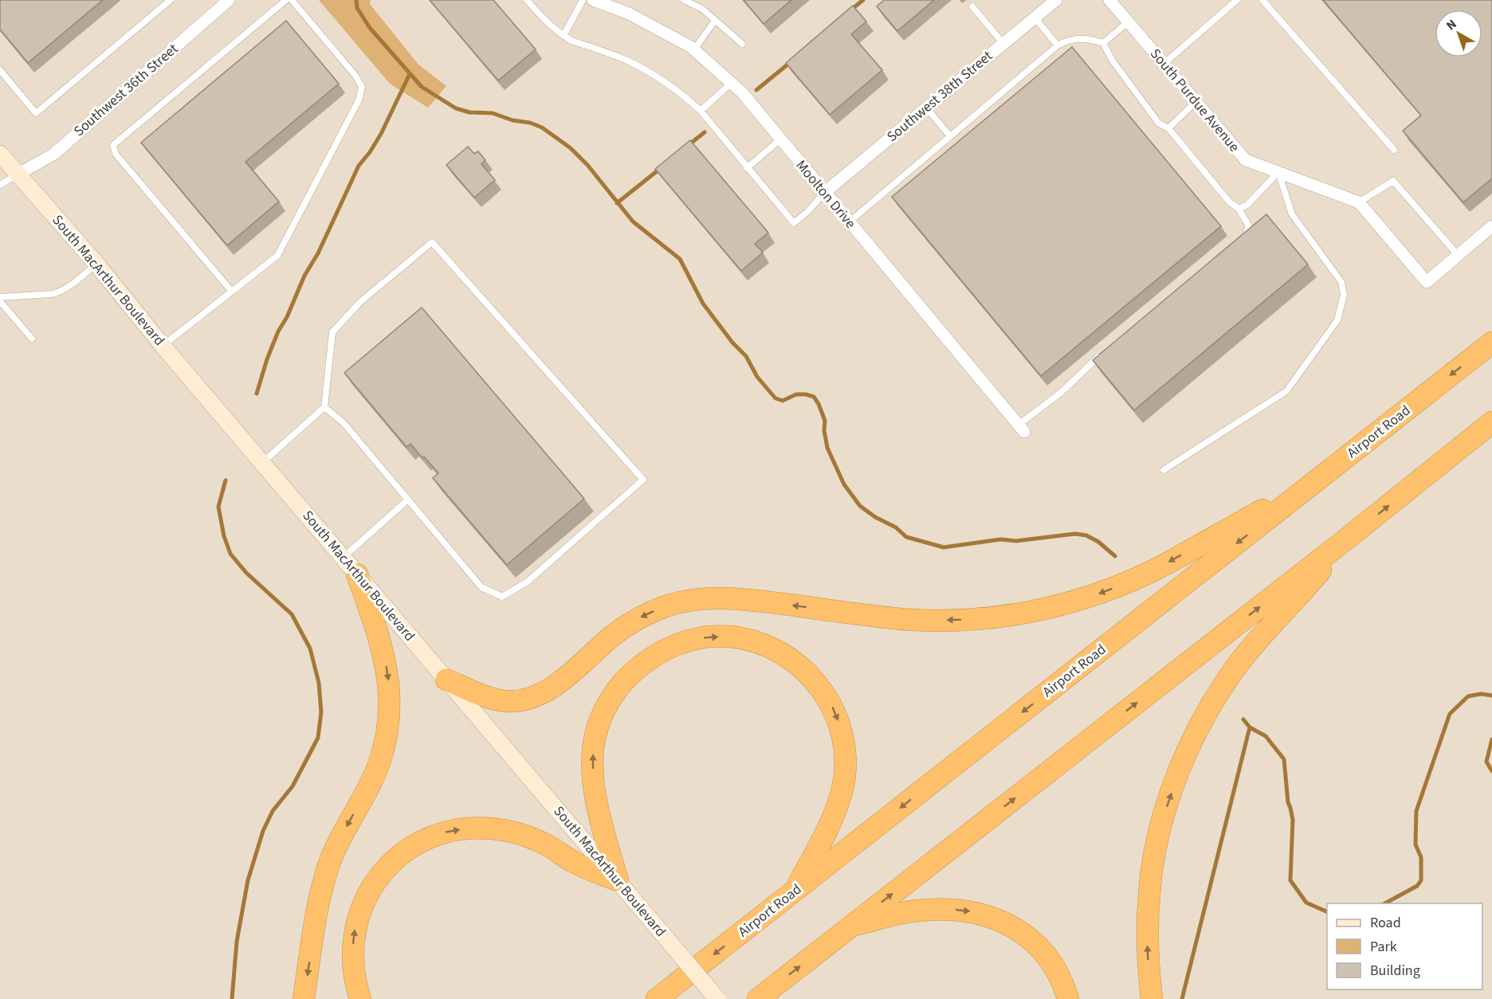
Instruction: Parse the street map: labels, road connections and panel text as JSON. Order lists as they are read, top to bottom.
{
  "streets": {
    "highway": ["Airport Road"],
    "main road": ["South MacArthur Boulevard"],
    "street": [
      "Southwest 36th Street",
      "Southwest 38th Street",
      "South Purdue Avenue",
      "Moolton Drive"
    ]
  },
  "crossings": [
    ["Southwest 36th Street", "South MacArthur Boulevard"],
    ["Southwest 38th Street", "Moolton Drive"]
  ],
  "legend": ["Road", "Park", "Building"],
  "north": "top left"
}
